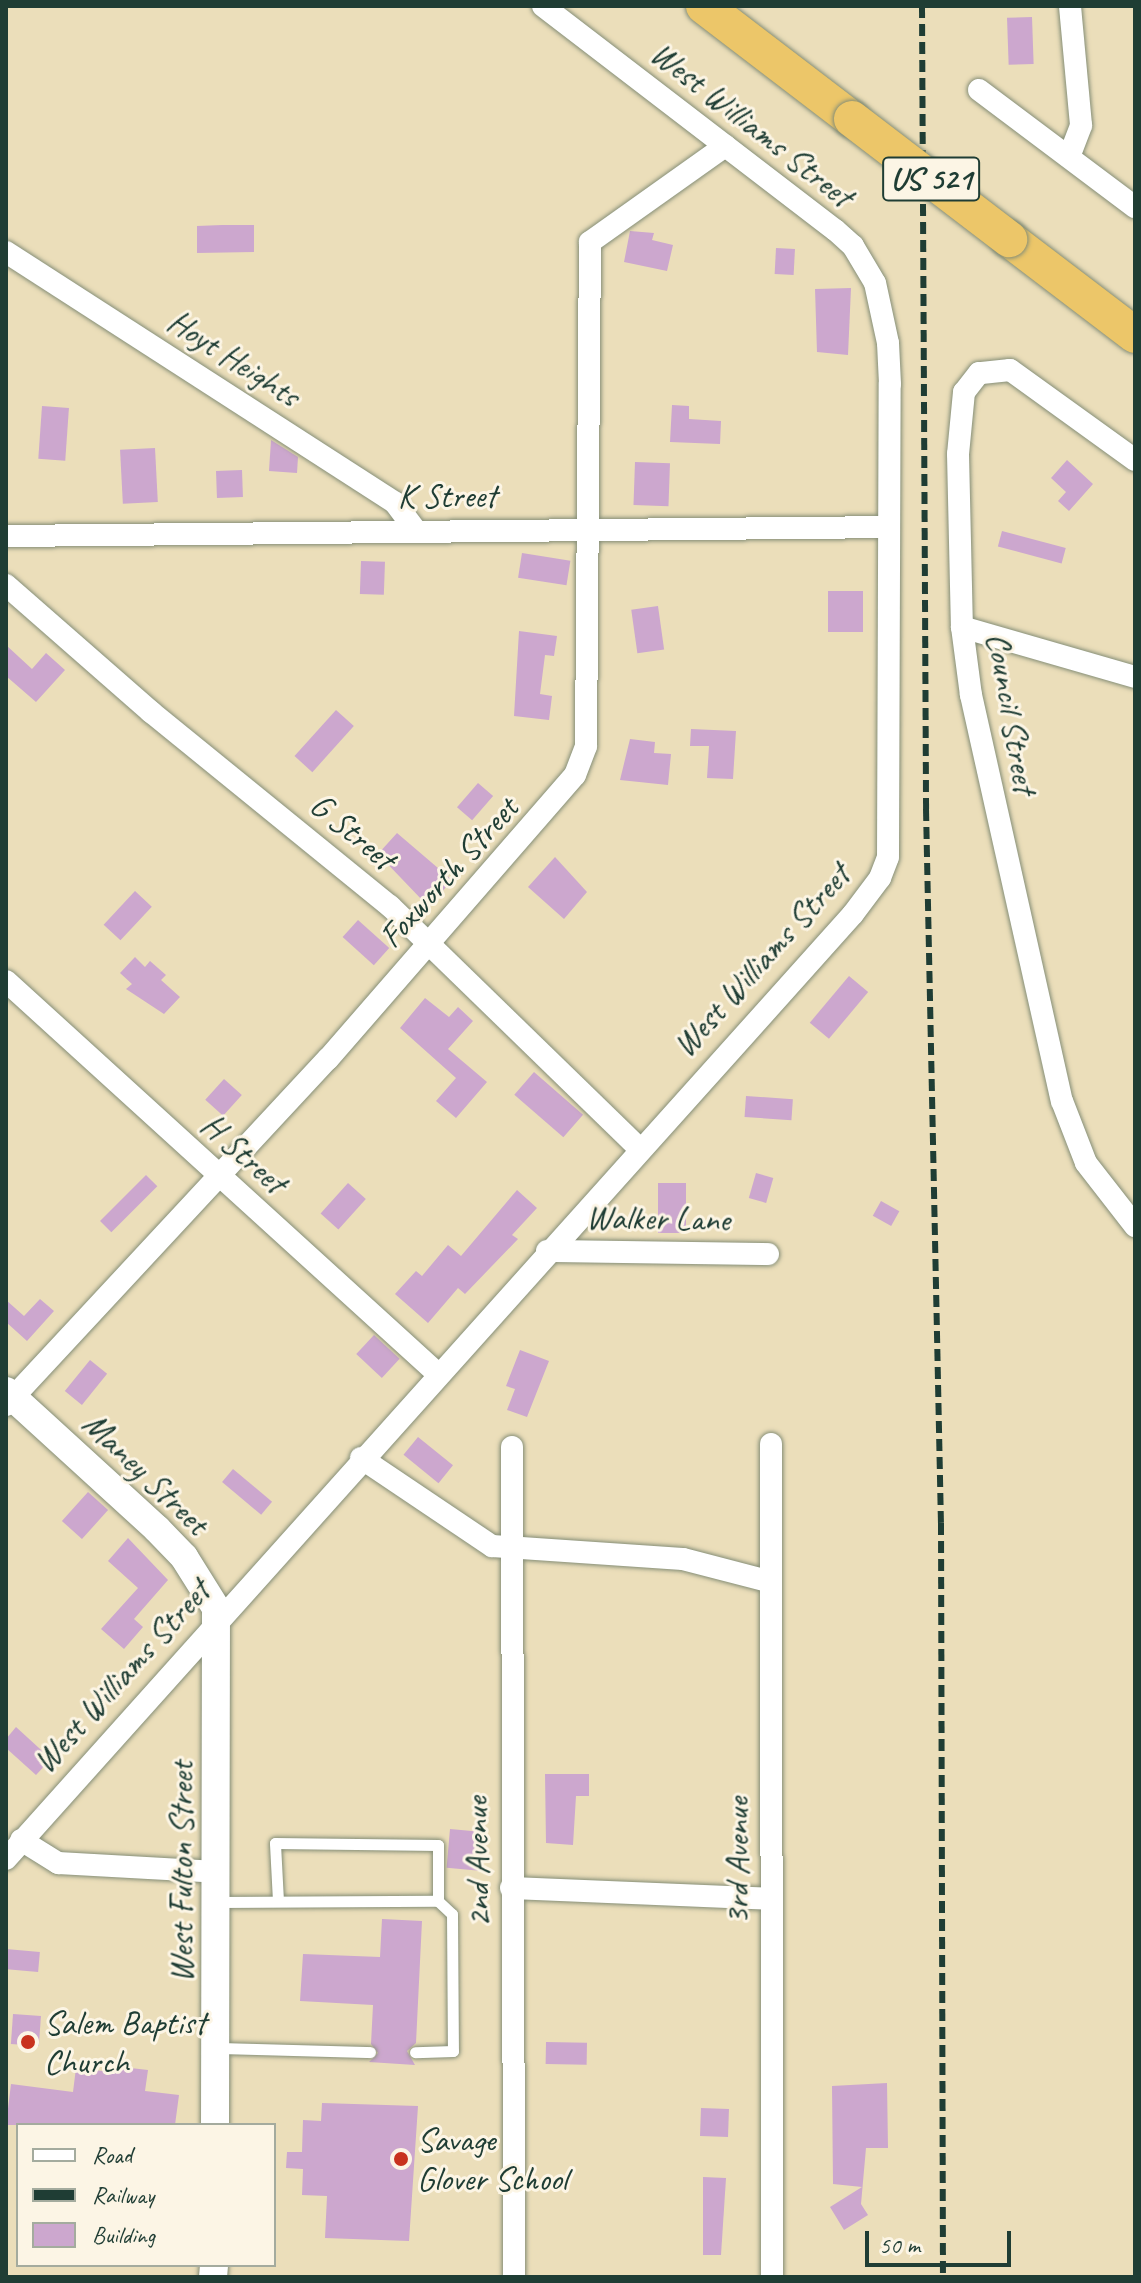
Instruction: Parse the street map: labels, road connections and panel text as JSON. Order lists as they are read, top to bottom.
{
  "streets": {
    "highway": ["US 521"],
    "street": [
      "West Williams Street",
      "Hoyt Heights",
      "K Street",
      "Council Street",
      "G Street",
      "Foxworth Street",
      "H Street",
      "Walker Lane",
      "Maney Street",
      "3rd Avenue",
      "2nd Avenue",
      "West Fulton Street"
    ]
  },
  "crossings": [
    ["West Williams Street", "K Street"],
    ["West Williams Street", "G Street"],
    ["West Williams Street", "Foxworth Street"],
    ["West Williams Street", "H Street"],
    ["West Williams Street", "Walker Lane"],
    ["West Williams Street", "Maney Street"],
    ["West Williams Street", "West Fulton Street"],
    ["Hoyt Heights", "K Street"],
    ["K Street", "Foxworth Street"],
    ["G Street", "Foxworth Street"],
    ["Foxworth Street", "H Street"],
    ["Foxworth Street", "Maney Street"],
    ["Maney Street", "West Fulton Street"]
  ],
  "places": ["Salem Baptist Church", "Savage Glover School"],
  "legend": ["Road", "Railway", "Building"],
  "scale_bar": "50 m"
}
